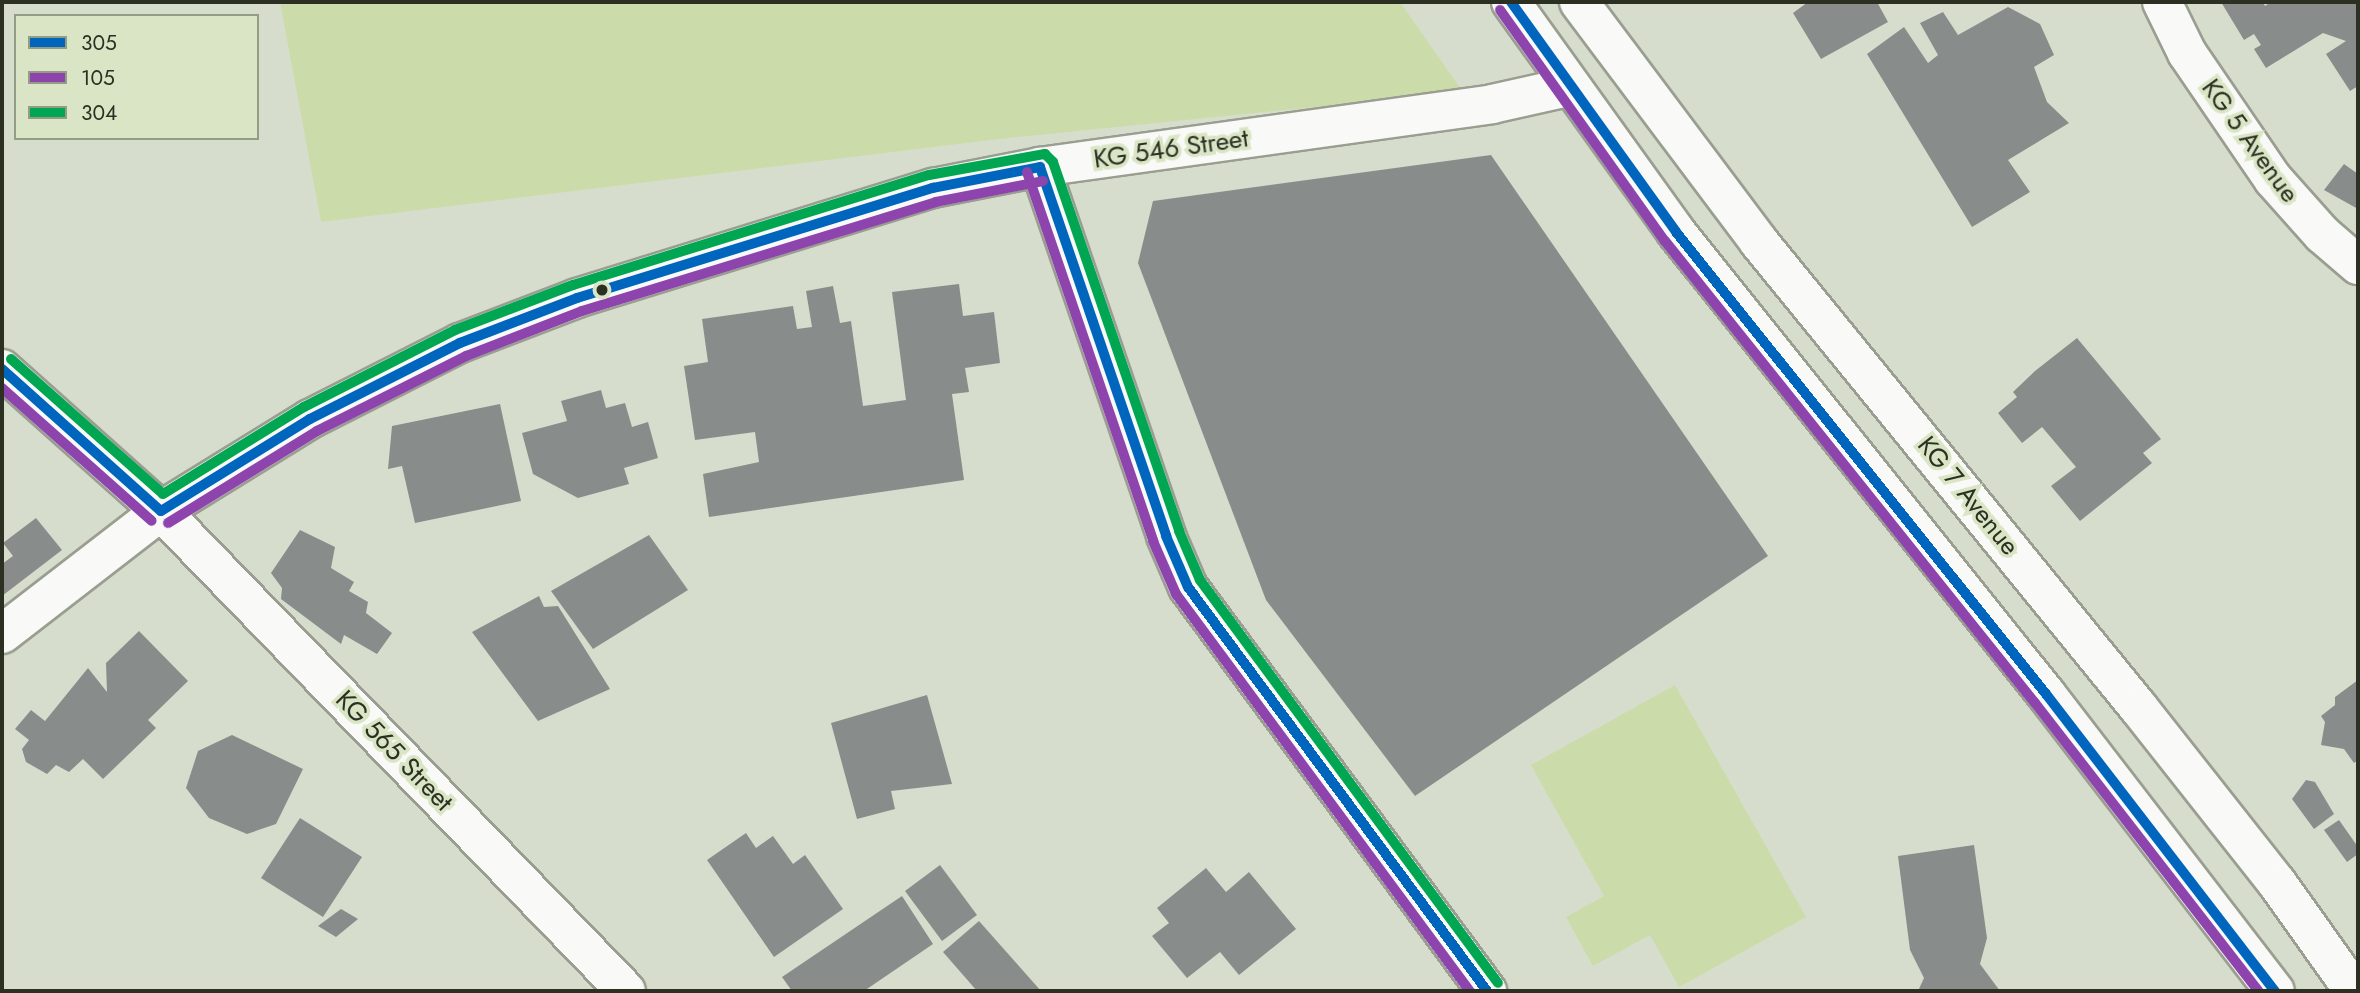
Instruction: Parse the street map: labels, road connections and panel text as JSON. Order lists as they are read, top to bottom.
{
  "streets": {
    "street": [
      "KG 5 Avenue",
      "KG 546 Street",
      "KG 7 Avenue",
      "KG 565 Street"
    ]
  },
  "crossings": [
    ["KG 546 Street", "KG 565 Street"]
  ],
  "lines": ["transit line 305", "transit line 105", "transit line 304"],
  "legend": ["305", "105", "304"]
}
